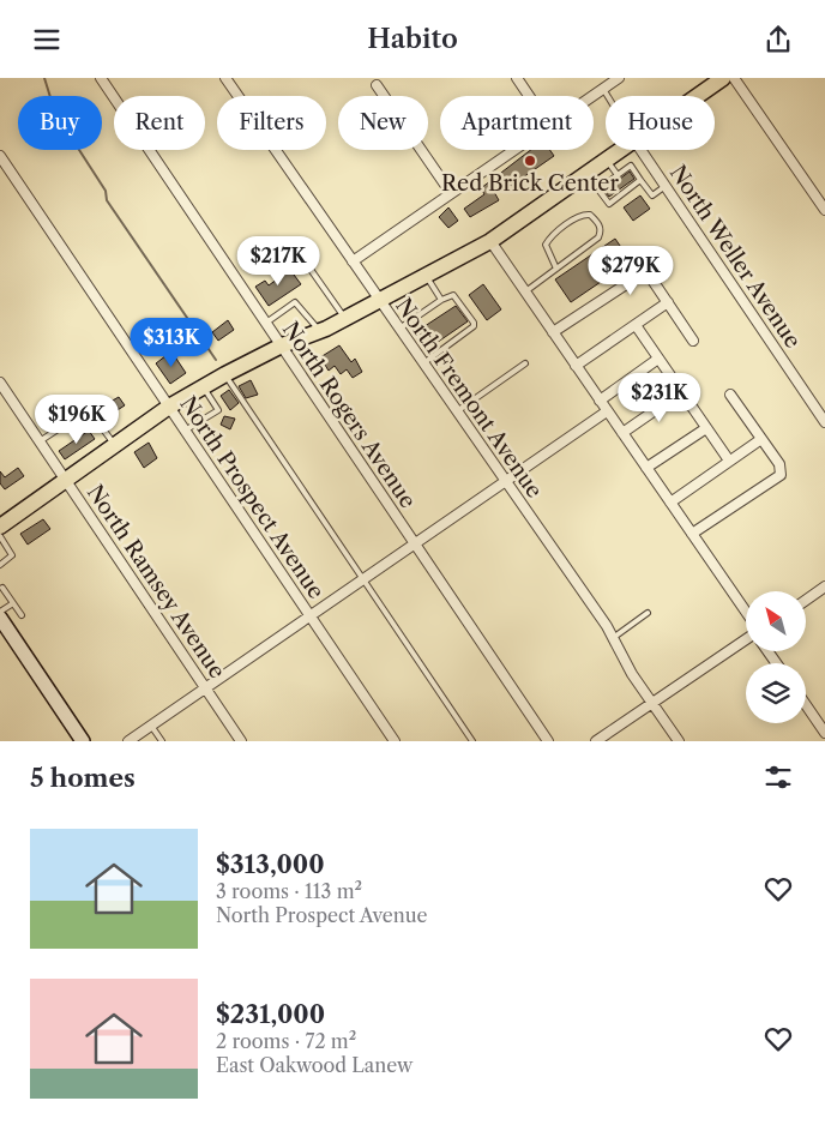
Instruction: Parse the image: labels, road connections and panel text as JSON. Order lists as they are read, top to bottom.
{
  "streets": {
    "street": [
      "North Weller Avenue",
      "North Fremont Avenue",
      "North Rogers Avenue",
      "North Prospect Avenue",
      "North Ramsey Avenue"
    ]
  },
  "places": ["Red Brick Center"],
  "north": "top left",
  "page": {
    "header": "Habito",
    "chip": [
      "Buy",
      "Rent",
      "Filters",
      "New",
      "Apartment",
      "House"
    ],
    "price": [
      "$217K",
      "$279K",
      "$313K",
      "$231K",
      "$196K"
    ],
    "heading": "5 homes",
    "list": [
      {
        "name": "$313,000",
        "note": "3 rooms · 113 m² · North Prospect Avenue"
      },
      {
        "name": "$231,000",
        "note": "2 rooms · 72 m² · East Oakwood Lanew"
      }
    ]
  }
}
